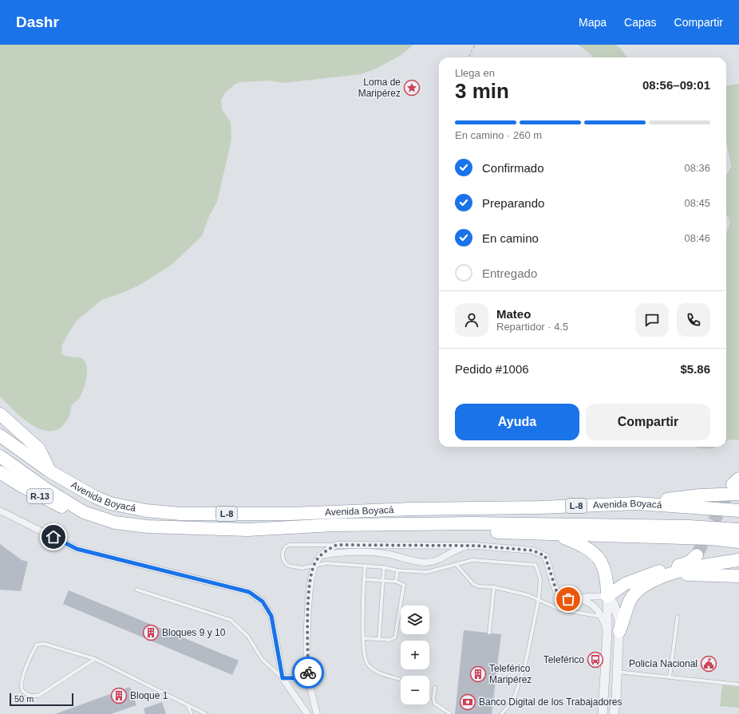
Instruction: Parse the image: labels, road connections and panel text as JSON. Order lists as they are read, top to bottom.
{
  "streets": {
    "highway": ["Avenida Boyacá", "R-13", "L-8"]
  },
  "crossings": [
    ["Avenida Boyacá", "R-13"]
  ],
  "places": {
    "place": ["Loma de Maripérez"],
    "building": ["Bloques 9 y 10", "Teleférico Maripérez", "Bloque 1"],
    "bus stop": ["Teleférico"],
    "public building": ["Policía Nacional"],
    "bank": ["Banco Digital de los Trabajadores"]
  },
  "scale_bar": "50 m",
  "page": {
    "header": "Dashr",
    "nav": ["Mapa", "Capas", "Compartir"],
    "heading": ["3 min", "Llega en", "08:56–09:01"],
    "panel": [
      "Mateo",
      "Repartidor · 4.5",
      "Pedido #1006",
      "$5.86"
    ],
    "bar": "En camino · 260 m",
    "list": [
      ["Confirmado", "08:36"],
      ["Preparando", "08:45"],
      ["En camino", "08:46"],
      "Entregado"
    ],
    "buttons": ["Ayuda", "Compartir"],
    "map_buttons": ["+", "−"],
    "scale": "50 m"
  }
}
